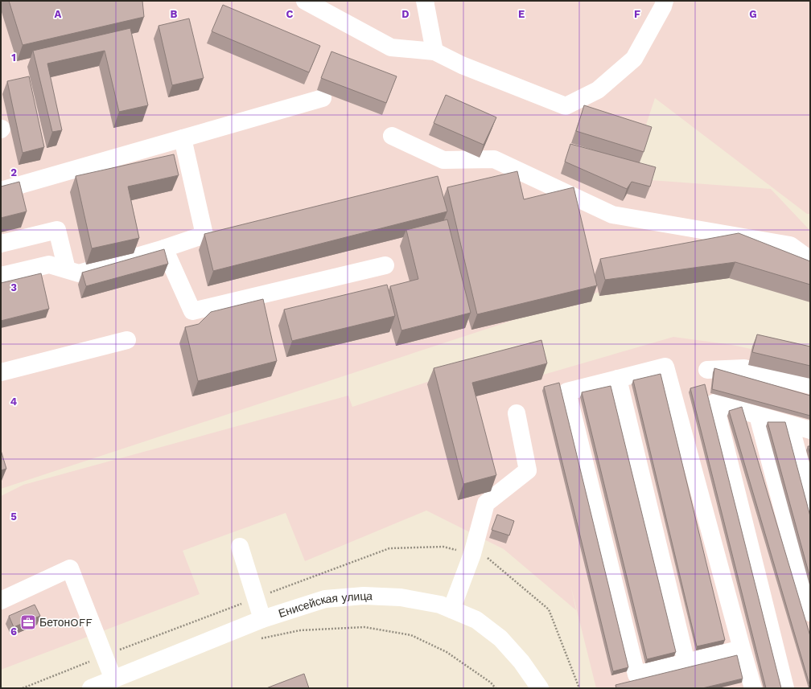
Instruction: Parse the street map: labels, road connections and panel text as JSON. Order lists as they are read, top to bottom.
{
  "streets": {
    "street": ["Енисейская улица"]
  },
  "places": {
    "office": ["БетонOFF"]
  },
  "grid": {
    "columns": [
      "A",
      "B",
      "C",
      "D",
      "E",
      "F",
      "G"
    ],
    "rows": [
      "1",
      "2",
      "3",
      "4",
      "5",
      "6"
    ]
  }
}
